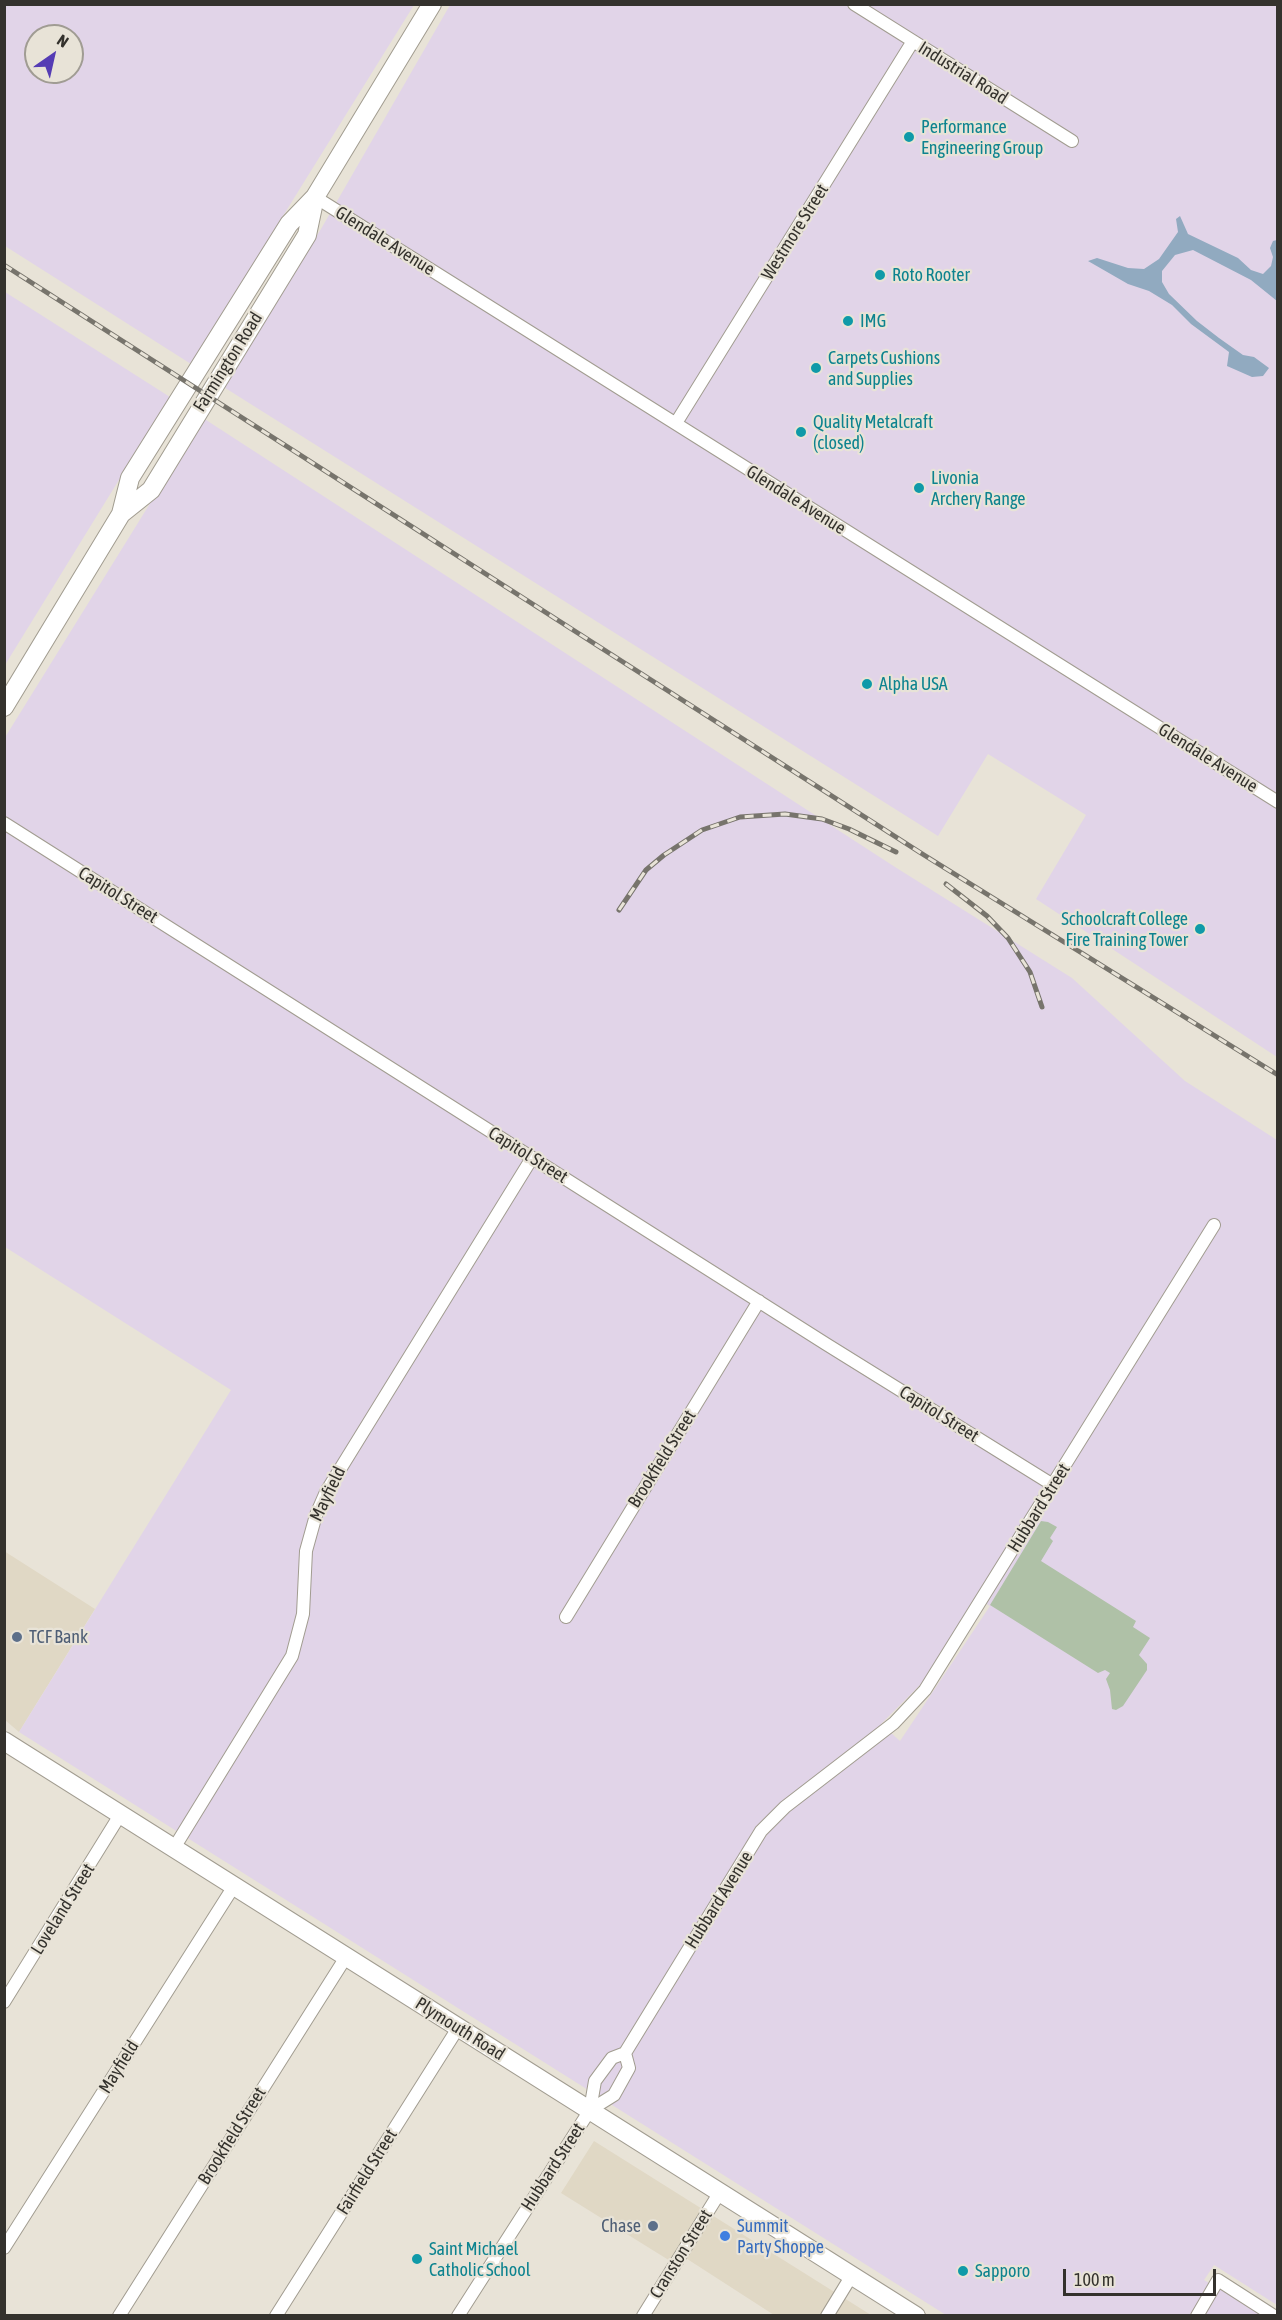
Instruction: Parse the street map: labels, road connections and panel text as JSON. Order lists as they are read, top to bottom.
{
  "streets": {
    "main road": ["Farmington Road", "Plymouth Road"],
    "street": [
      "Industrial Road",
      "Westmore Street",
      "Glendale Avenue",
      "Capitol Street",
      "Brookfield Street",
      "Mayfield",
      "Hubbard Street",
      "Hubbard Avenue",
      "Loveland Street",
      "Fairfield Street",
      "Cranston Street"
    ]
  },
  "crossings": [
    ["Industrial Road", "Westmore Street"],
    ["Westmore Street", "Glendale Avenue"],
    ["Glendale Avenue", "Farmington Road"],
    ["Capitol Street", "Brookfield Street"],
    ["Capitol Street", "Mayfield"],
    ["Capitol Street", "Hubbard Street"],
    ["Brookfield Street", "Plymouth Road"],
    ["Mayfield", "Plymouth Road"],
    ["Hubbard Street", "Hubbard Avenue"],
    ["Hubbard Street", "Plymouth Road"],
    ["Hubbard Avenue", "Plymouth Road"],
    ["Loveland Street", "Plymouth Road"],
    ["Plymouth Road", "Fairfield Street"],
    ["Plymouth Road", "Cranston Street"]
  ],
  "places": [
    "Performance Engineering Group",
    "Roto Rooter",
    "IMG",
    "Carpets Cushions and Supplies",
    "Quality Metalcraft (closed)",
    "Livonia Archery Range",
    "Alpha USA",
    "Schoolcraft College Fire Training Tower",
    "TCF Bank",
    "Chase",
    "Summit Party Shoppe",
    "Saint Michael Catholic School",
    "Sapporo"
  ],
  "scale_bar": "100 m",
  "north": "top right"
}
